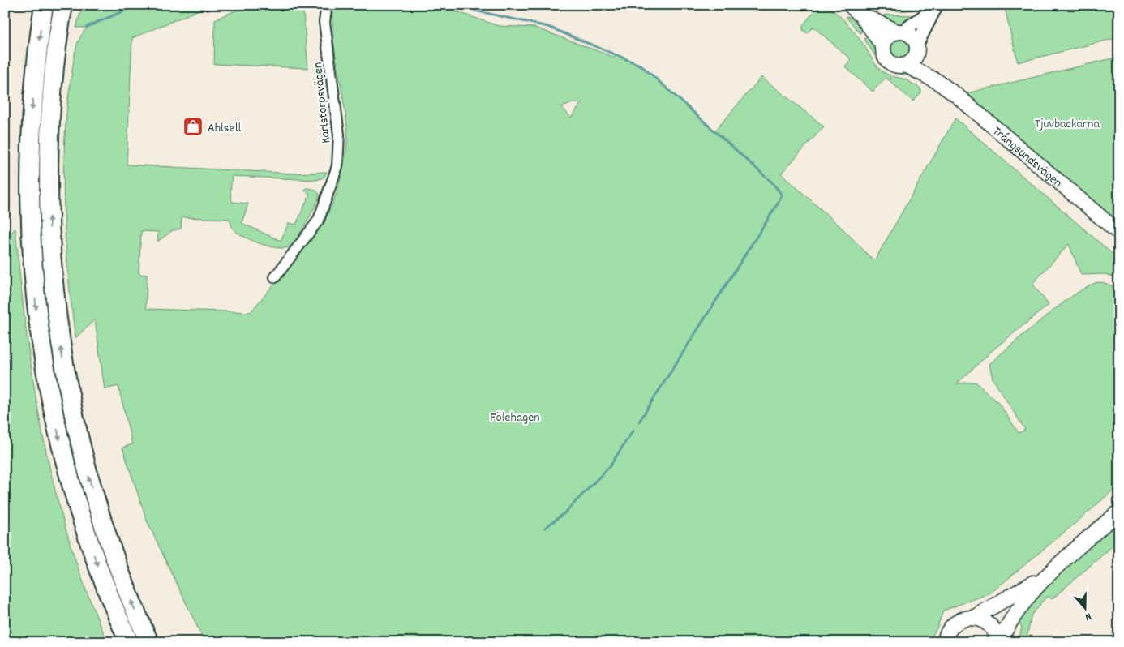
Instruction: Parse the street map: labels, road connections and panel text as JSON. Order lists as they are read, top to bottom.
{
  "streets": {
    "main road": ["Trångsundsvägen"],
    "street": ["Karlstorpsvägen"]
  },
  "parks": ["Tjuvbackarna", "Fölehagen"],
  "places": {
    "shop": ["Ahlsell"]
  },
  "north": "bottom"
}
